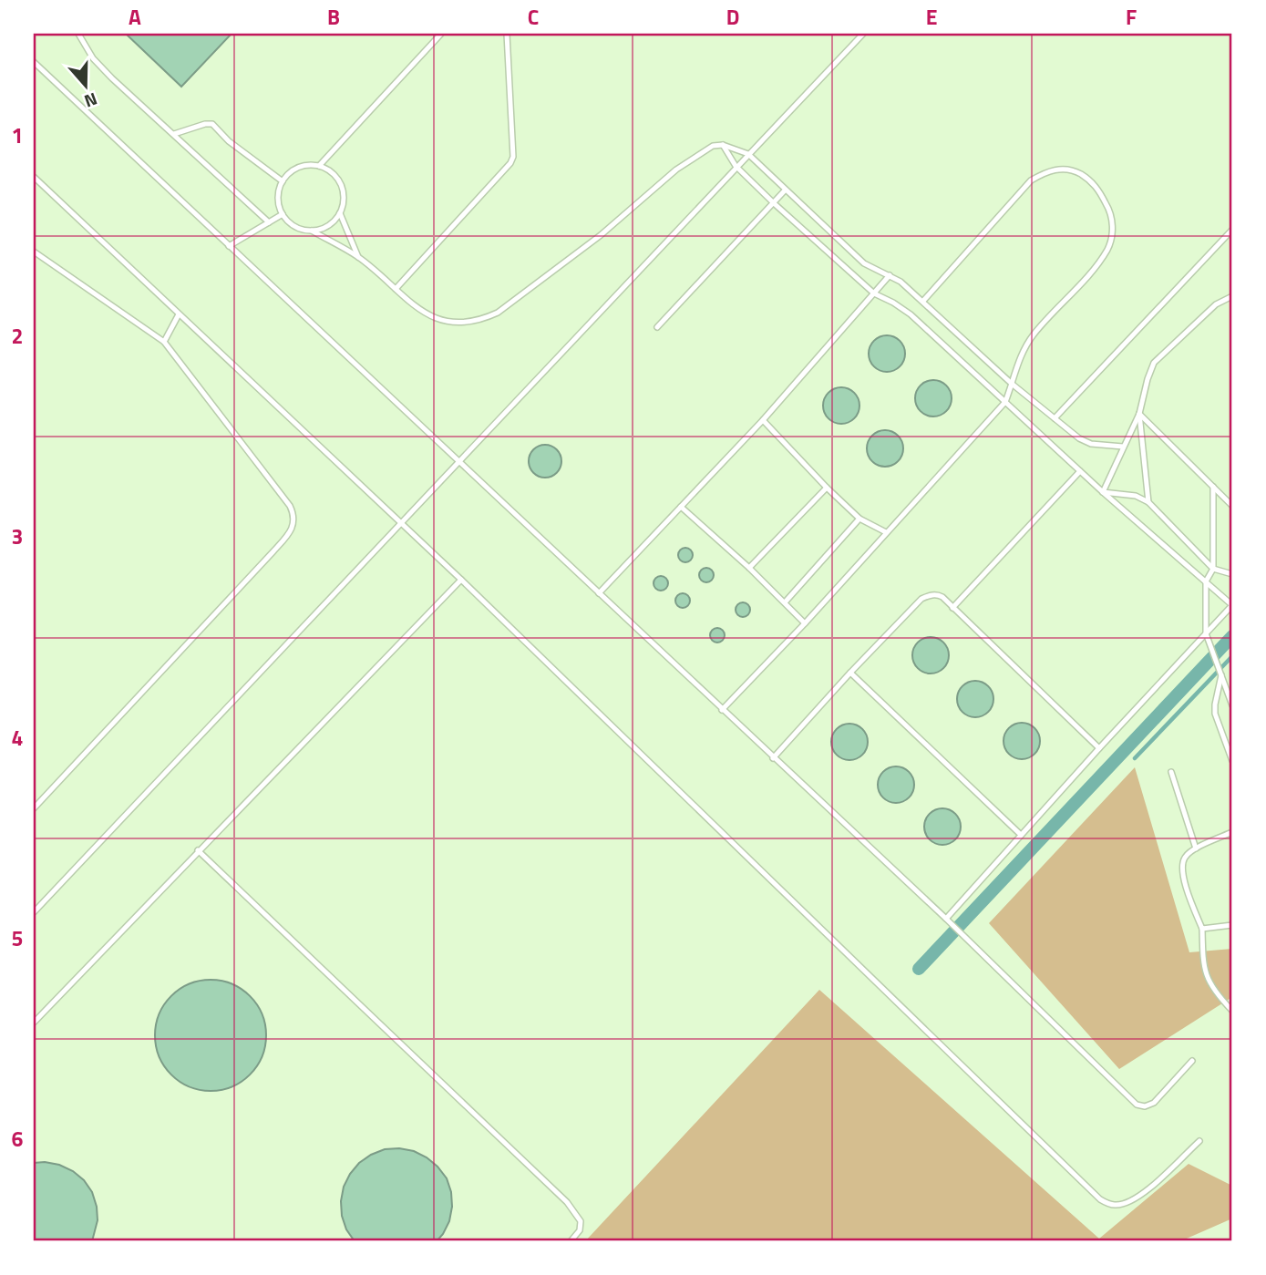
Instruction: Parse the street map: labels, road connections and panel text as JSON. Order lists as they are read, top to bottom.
{
  "north": "bottom",
  "grid": {
    "columns": [
      "A",
      "B",
      "C",
      "D",
      "E",
      "F"
    ],
    "rows": [
      "1",
      "2",
      "3",
      "4",
      "5",
      "6"
    ]
  }
}
